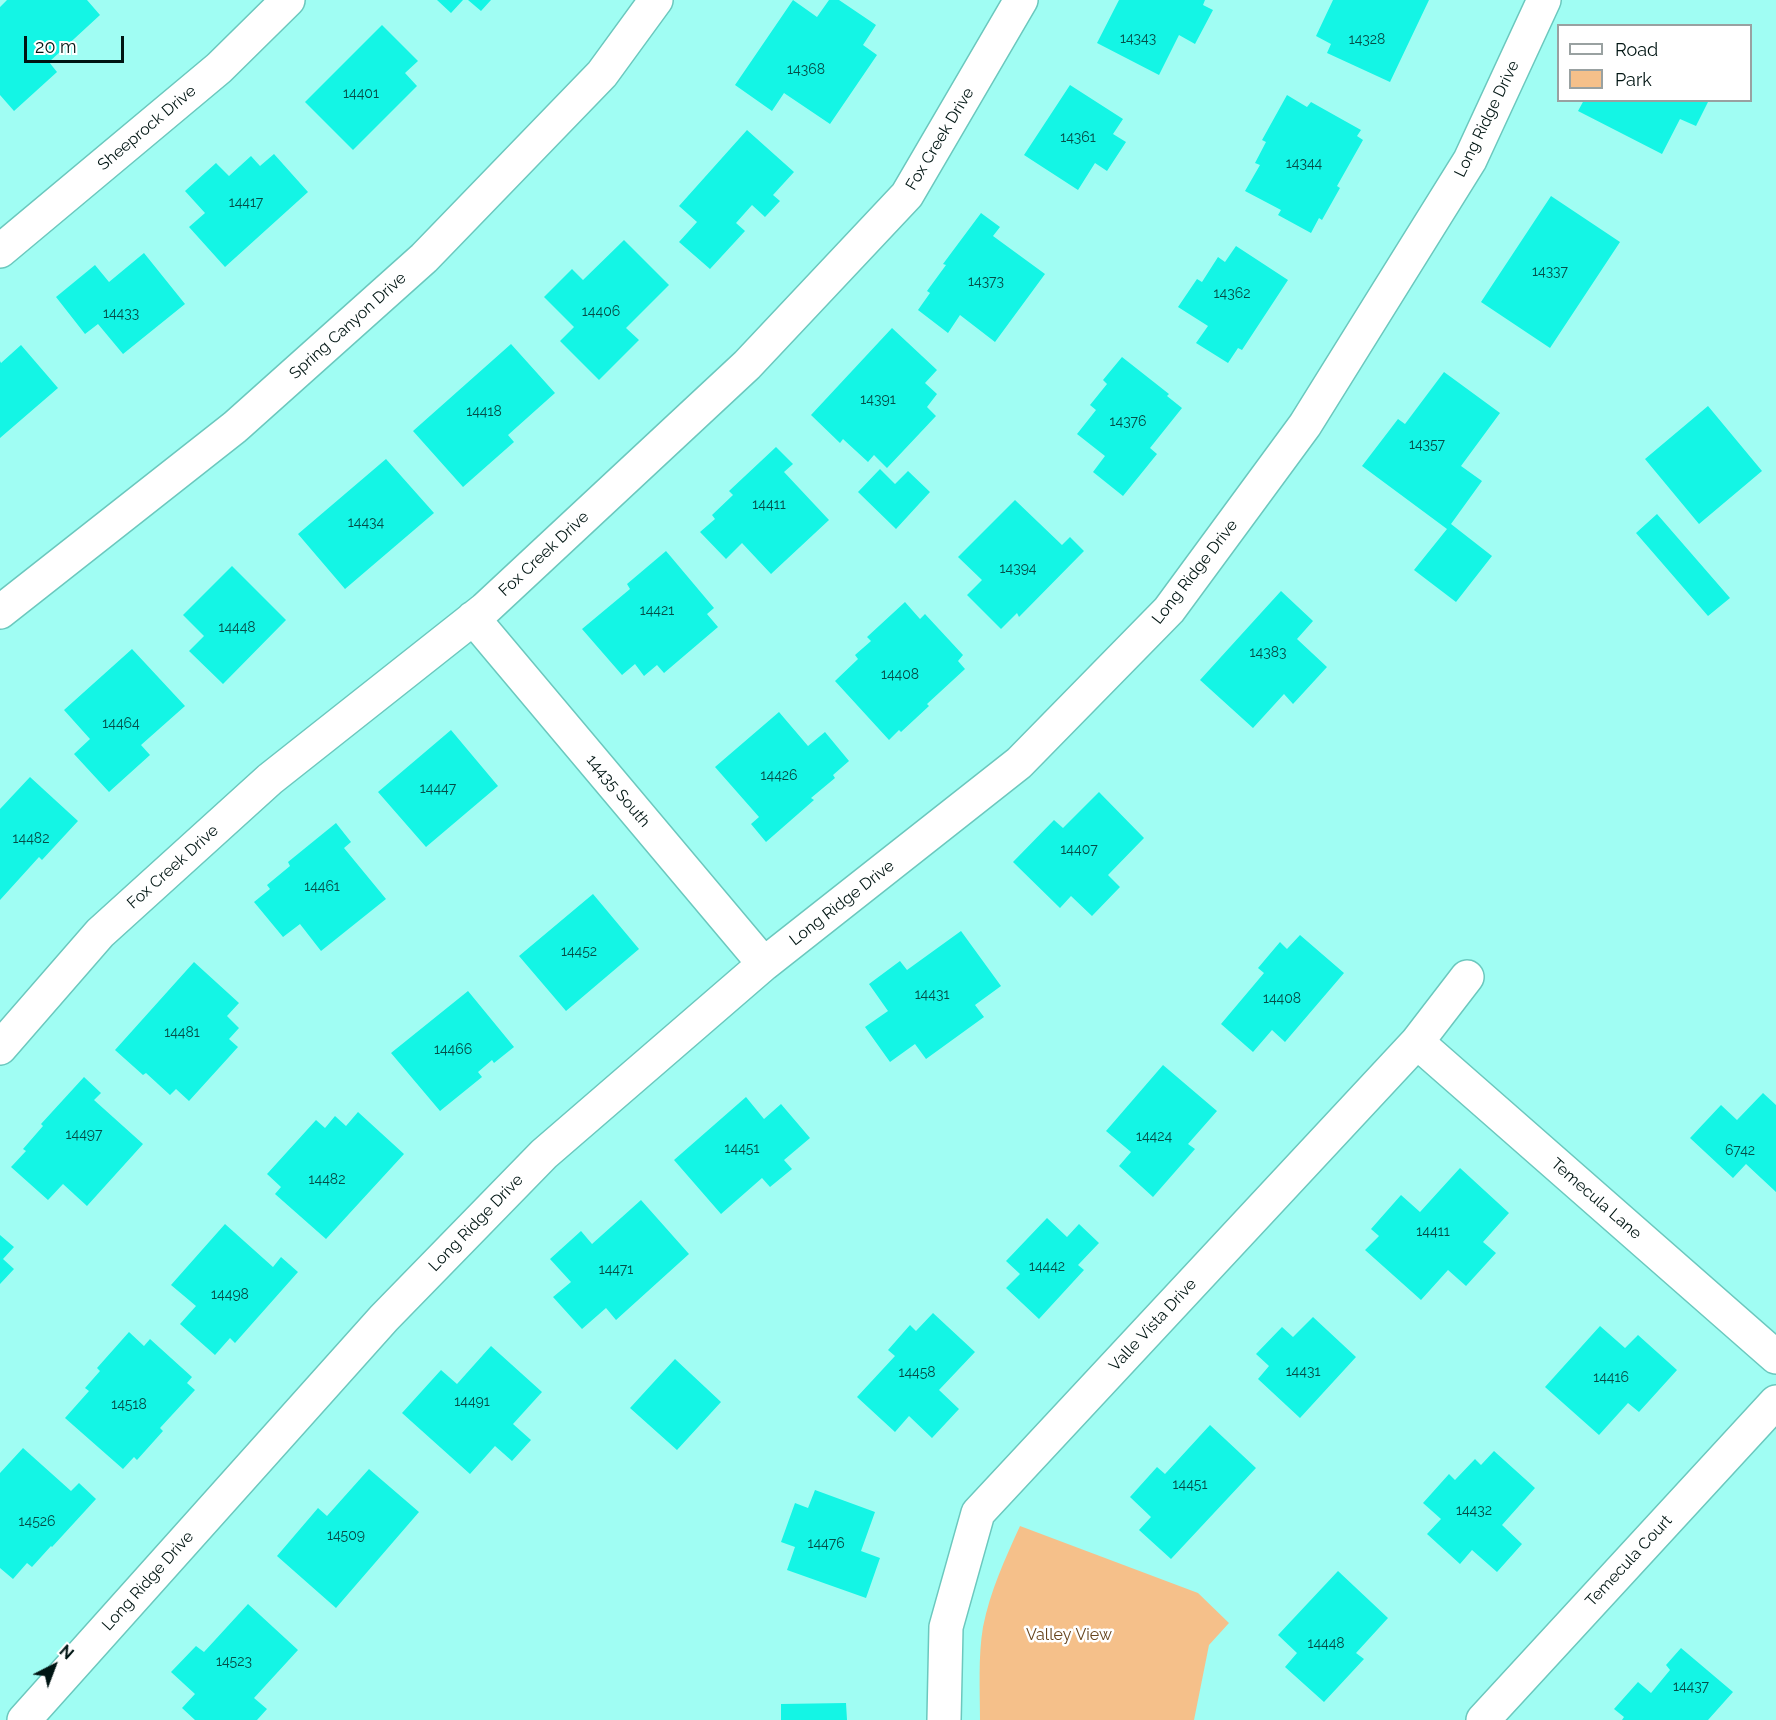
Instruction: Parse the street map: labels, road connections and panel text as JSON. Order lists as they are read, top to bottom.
{
  "streets": {
    "street": [
      "Long Ridge Drive",
      "Sheeprock Drive",
      "Fox Creek Drive",
      "Spring Canyon Drive",
      "14435 South",
      "Temecula Lane",
      "Valle Vista Drive",
      "Temecula Court"
    ]
  },
  "crossings": [
    ["Long Ridge Drive", "14435 South"],
    ["Fox Creek Drive", "14435 South"],
    ["Temecula Lane", "Valle Vista Drive"]
  ],
  "parks": ["Valley View"],
  "house_numbers": [
    "14343",
    "14328",
    "14368",
    "14401",
    "14361",
    "14344",
    "14417",
    "14337",
    "14373",
    "14362",
    "14406",
    "14433",
    "14391",
    "14418",
    "14376",
    "14357",
    "14411",
    "14434",
    "14394",
    "14421",
    "14448",
    "14383",
    "14408",
    "14464",
    "14426",
    "14447",
    "14482",
    "14407",
    "14461",
    "14452",
    "14431",
    "14408",
    "14481",
    "14466",
    "14497",
    "14424",
    "14451",
    "6742",
    "14482",
    "14411",
    "14442",
    "14471",
    "14498",
    "14431",
    "14458",
    "14416",
    "14491",
    "14518",
    "14451",
    "14432",
    "14526",
    "14509",
    "14476",
    "14448",
    "14523",
    "14437"
  ],
  "legend": ["Road", "Park"],
  "scale_bar": "20 m",
  "north": "top right"
}
